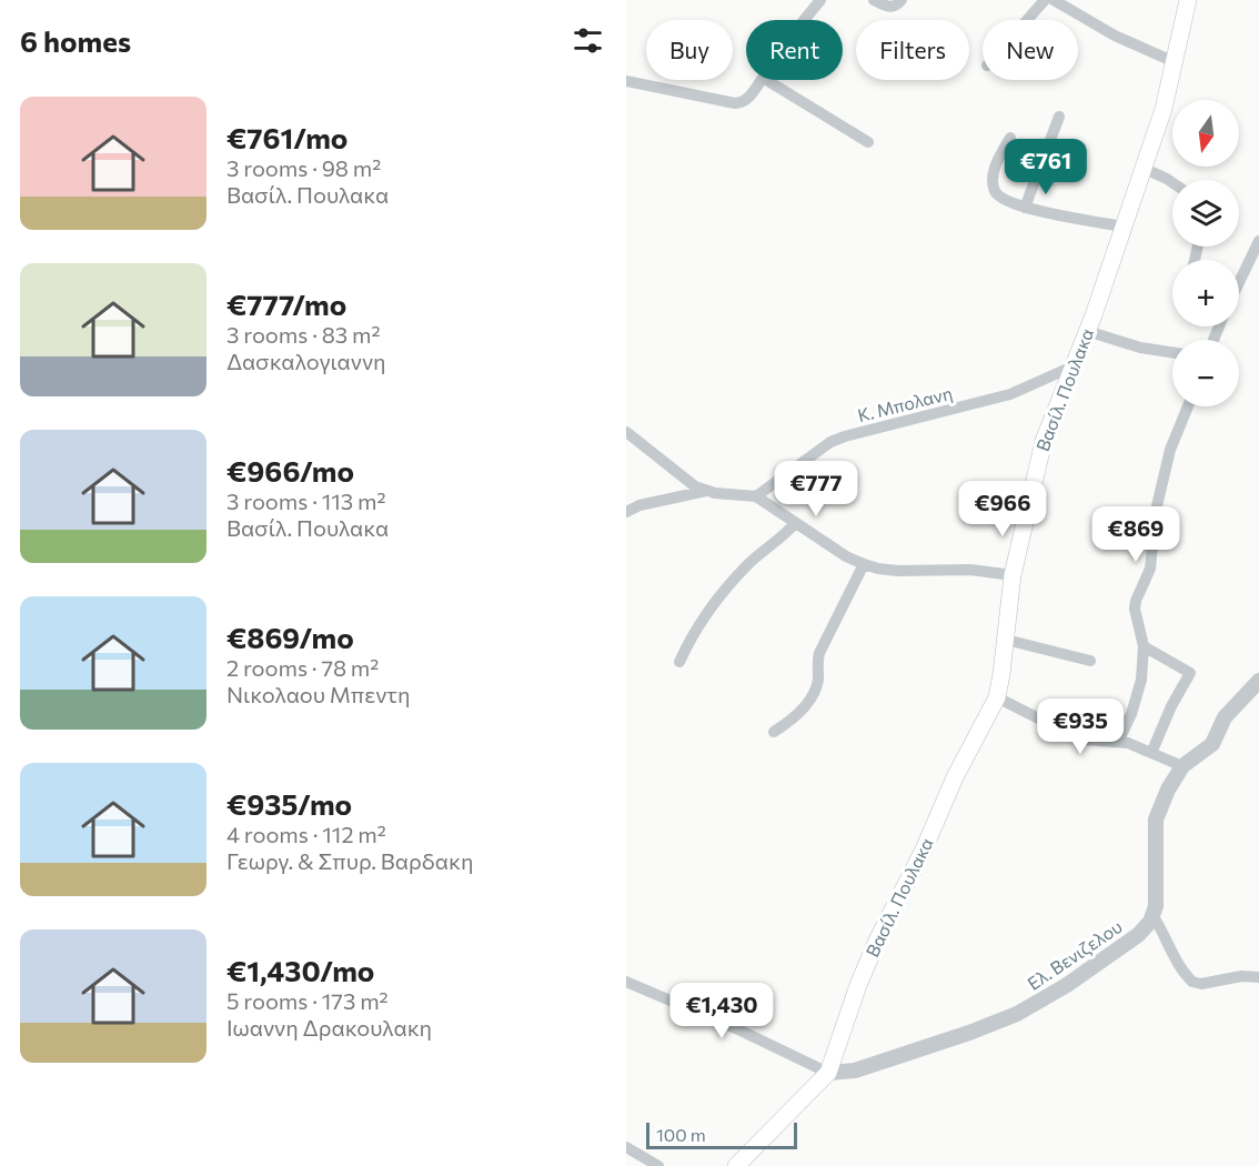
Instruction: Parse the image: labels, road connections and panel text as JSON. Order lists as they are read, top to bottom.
{
  "streets": {
    "main road": ["Βασίλ. Πουλακα"],
    "street": ["Κ. Μπολανη", "Ελ. Βενιζελου"]
  },
  "crossings": [
    ["Βασίλ. Πουλακα", "Κ. Μπολανη"],
    ["Βασίλ. Πουλακα", "Ελ. Βενιζελου"]
  ],
  "scale_bar": "100 m",
  "north": "bottom",
  "page": {
    "heading": "6 homes",
    "chip": [
      "Buy",
      "Rent",
      "Filters",
      "New"
    ],
    "list": [
      {
        "name": "€761/mo",
        "note": "3 rooms · 98 m² · Βασίλ. Πουλακα"
      },
      {
        "name": "€777/mo",
        "note": "3 rooms · 83 m² · Δασκαλογιαννη"
      },
      {
        "name": "€966/mo",
        "note": "3 rooms · 113 m² · Βασίλ. Πουλακα"
      },
      {
        "name": "€869/mo",
        "note": "2 rooms · 78 m² · Νικολαου Μπεντη"
      },
      {
        "name": "€935/mo",
        "note": "4 rooms · 112 m² · Γεωργ. & Σπυρ. Βαρδακη"
      },
      {
        "name": "€1,430/mo",
        "note": "5 rooms · 173 m² · Ιωαννη Δρακουλακη"
      }
    ],
    "map_buttons": ["+", "−"],
    "price": [
      "€761",
      "€777",
      "€966",
      "€869",
      "€935",
      "€1,430"
    ],
    "scale": "100 m"
  }
}
